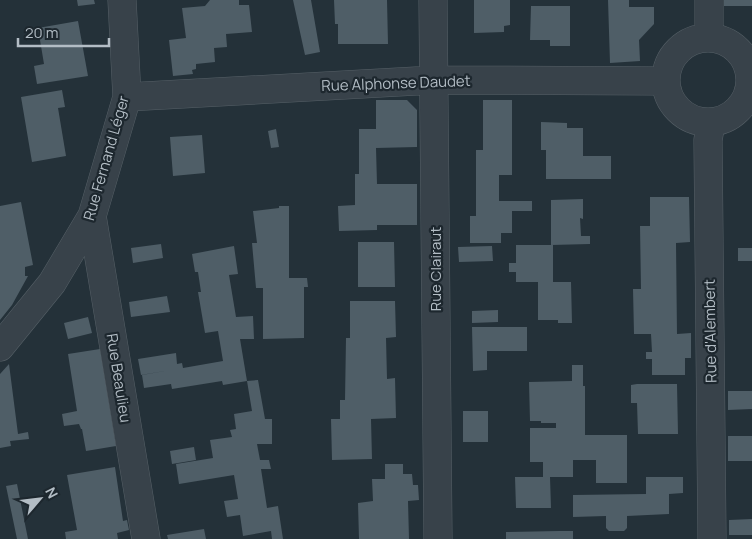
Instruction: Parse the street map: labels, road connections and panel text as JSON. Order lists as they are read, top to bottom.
{
  "streets": {
    "street": [
      "Rue Alphonse Daudet",
      "Rue Fernand Léger",
      "Rue Clairaut",
      "Rue d'Alembert",
      "Rue Beaulieu"
    ]
  },
  "crossings": [
    ["Rue Alphonse Daudet", "Rue Fernand Léger"],
    ["Rue Alphonse Daudet", "Rue Clairaut"],
    ["Rue Alphonse Daudet", "Rue d'Alembert"],
    ["Rue Fernand Léger", "Rue Beaulieu"]
  ],
  "scale_bar": "20 m",
  "north": "top right"
}
